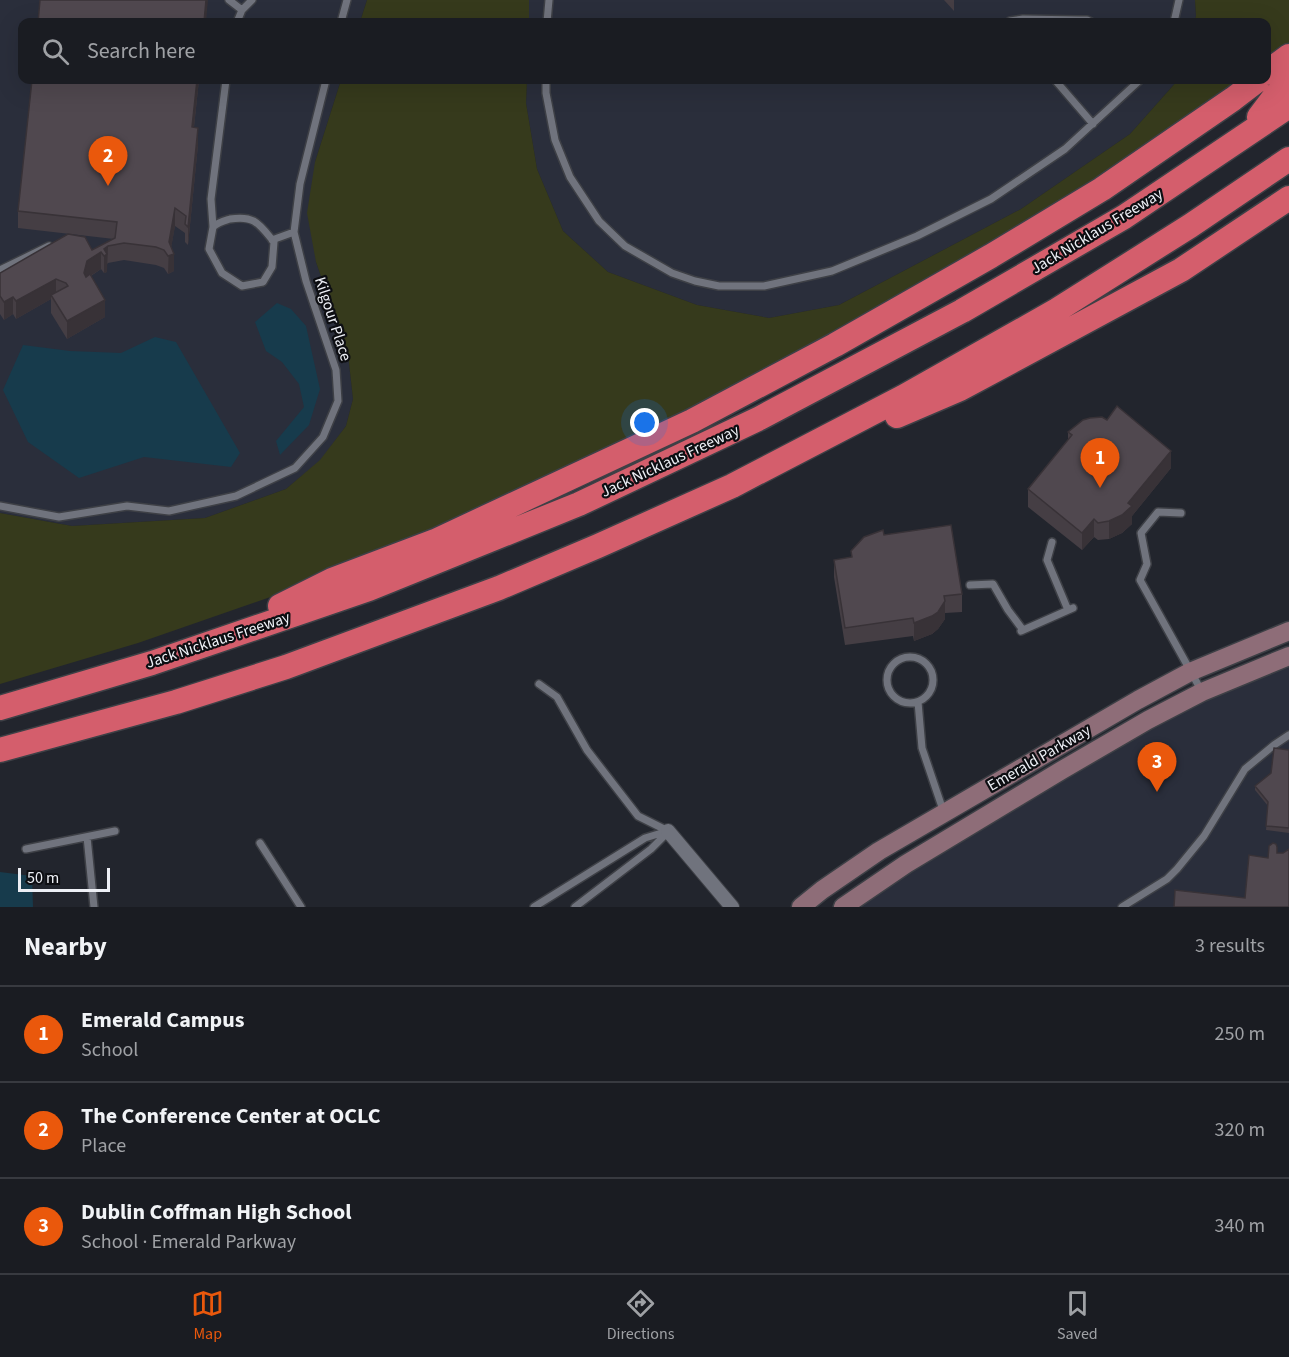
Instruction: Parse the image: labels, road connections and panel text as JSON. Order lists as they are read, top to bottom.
{
  "streets": {
    "highway": ["Jack Nicklaus Freeway"],
    "main road": ["Emerald Parkway"],
    "lane": ["Kilgour Place"]
  },
  "scale_bar": "50 m",
  "page": {
    "search": "Search here",
    "pins": ["2", "1", "3"],
    "scale": "50 m",
    "heading": ["Nearby", "3 results"],
    "list": [
      {
        "mark": "1",
        "name": "Emerald Campus",
        "note": "School",
        "value": "250 m"
      },
      {
        "mark": "2",
        "name": "The Conference Center at OCLC",
        "note": "Place",
        "value": "320 m"
      },
      {
        "mark": "3",
        "name": "Dublin Coffman High School",
        "note": "School · Emerald Parkway",
        "value": "340 m"
      }
    ],
    "nav": ["Map", "Directions", "Saved"]
  }
}
